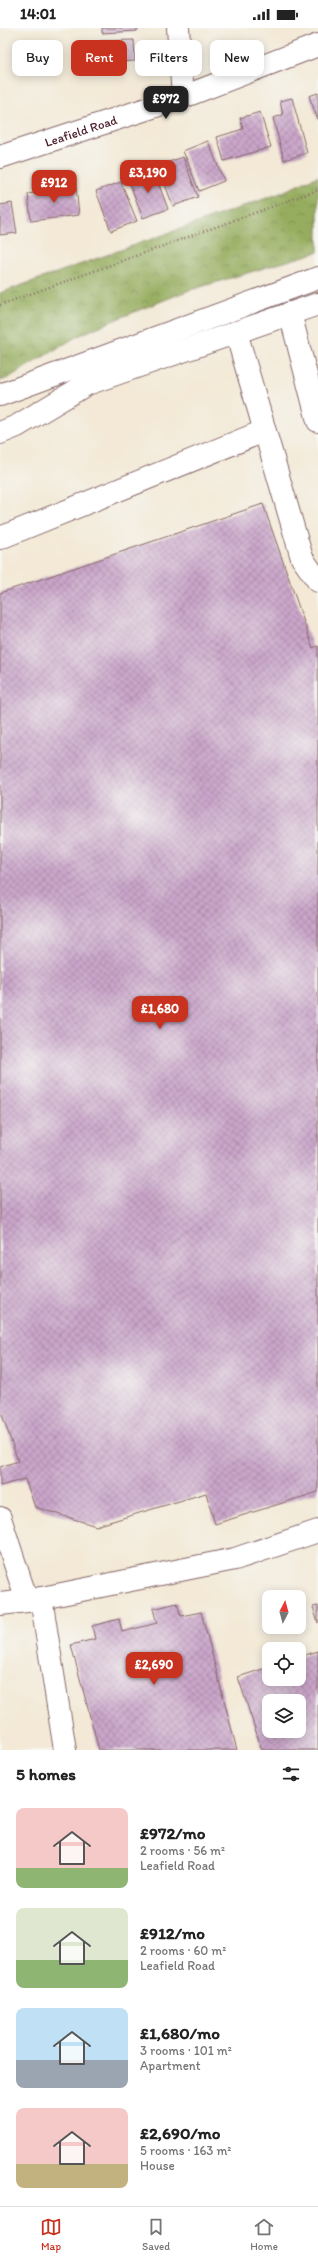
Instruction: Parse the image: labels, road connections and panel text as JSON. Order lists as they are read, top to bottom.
{
  "streets": {
    "street": ["Leafield Road"]
  },
  "north": "top",
  "page": {
    "status": "14:01",
    "chip": [
      "Buy",
      "Rent",
      "Filters",
      "New"
    ],
    "price": [
      "£972",
      "£3,190",
      "£912",
      "£1,680",
      "£2,690"
    ],
    "heading": "5 homes",
    "list": [
      {
        "name": "£972/mo",
        "note": "2 rooms · 56 m² · Leafield Road"
      },
      {
        "name": "£912/mo",
        "note": "2 rooms · 60 m² · Leafield Road"
      },
      {
        "name": "£1,680/mo",
        "note": "3 rooms · 101 m² · Apartment"
      },
      {
        "name": "£2,690/mo",
        "note": "5 rooms · 163 m² · House"
      }
    ],
    "tabs": ["Map", "Saved", "Home"]
  }
}
